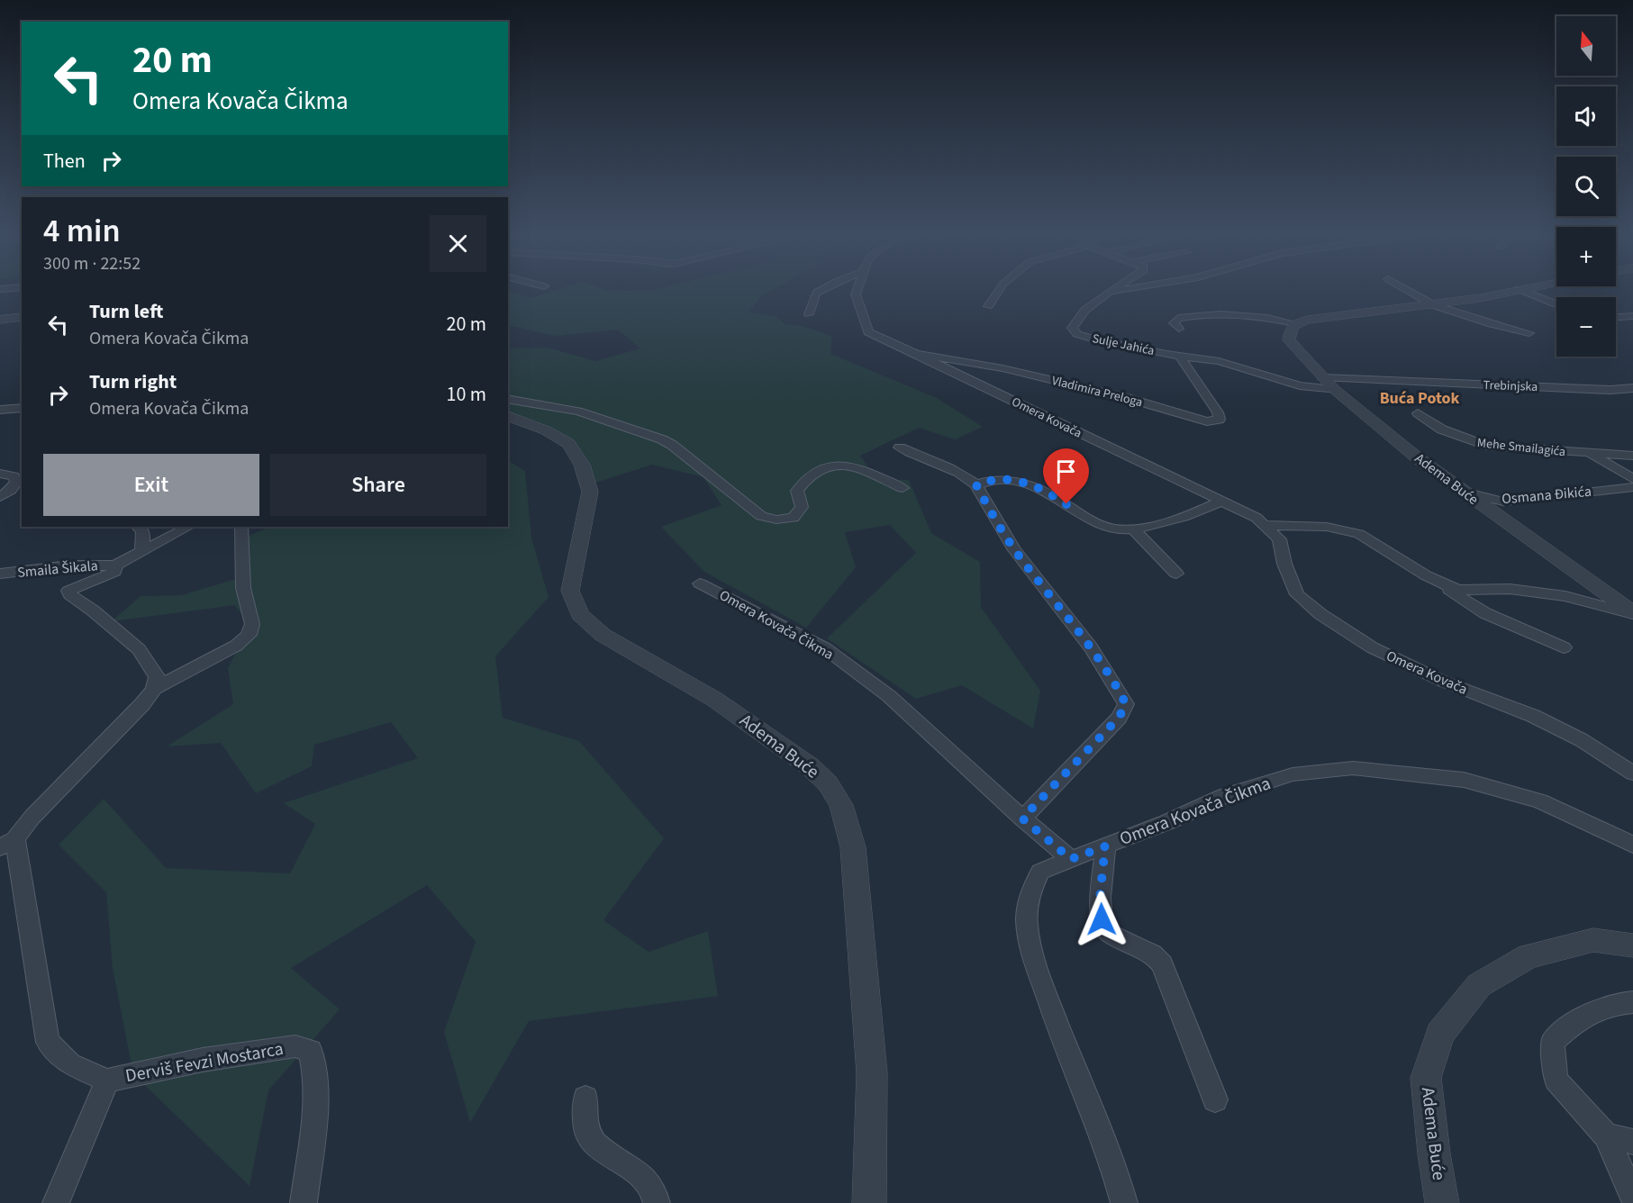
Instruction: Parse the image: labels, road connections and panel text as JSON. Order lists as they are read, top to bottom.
{
  "streets": {
    "street": [
      "Sulje Jahića",
      "Trebinjska",
      "Vladimira Preloga",
      "Omera Kovača",
      "Mehe Smailagića",
      "Adema Buće",
      "Osmana Đikića",
      "Smaila Šikala",
      "Omera Kovača Čikma",
      "Derviš Fevzi Mostarca"
    ]
  },
  "crossings": [
    ["Sulje Jahića", "Vladimira Preloga"],
    ["Trebinjska", "Adema Buće"],
    ["Vladimira Preloga", "Omera Kovača"],
    ["Omera Kovača", "Adema Buće"],
    ["Adema Buće", "Osmana Đikića"],
    ["Smaila Šikala", "Derviš Fevzi Mostarca"]
  ],
  "districts": ["Buća Potok"],
  "north": "top",
  "page": {
    "map_buttons": ["+", "−"],
    "turn": ["20 m", "Omera Kovača Čikma"],
    "then": "Then",
    "heading": ["4 min", "300 m · 22:52"],
    "list": [
      {
        "name": "Turn left",
        "note": "Omera Kovača Čikma",
        "value": "20 m"
      },
      {
        "name": "Turn right",
        "note": "Omera Kovača Čikma",
        "value": "10 m"
      }
    ],
    "buttons": ["Exit", "Share"]
  }
}
